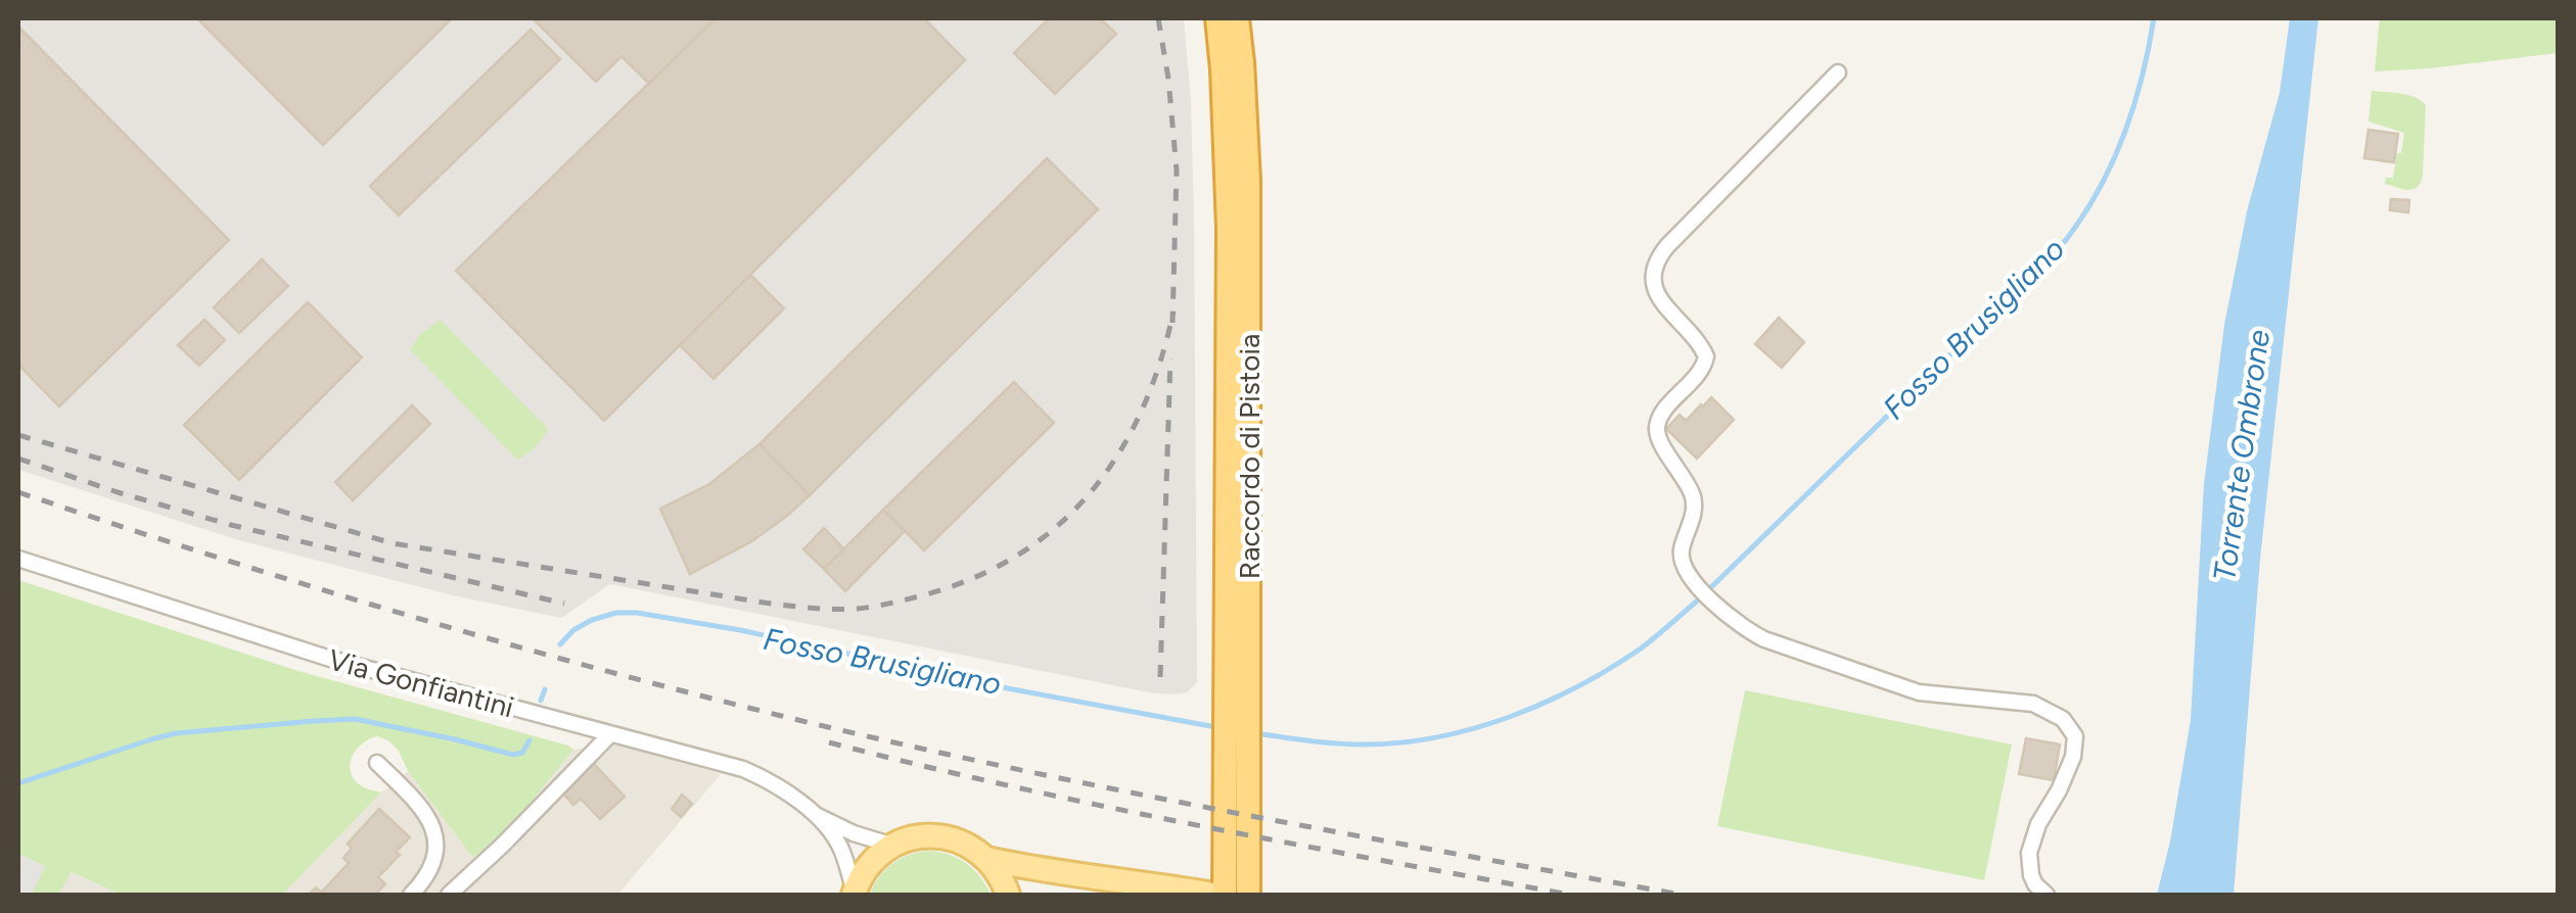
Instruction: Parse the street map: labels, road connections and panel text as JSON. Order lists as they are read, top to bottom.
{
  "streets": {
    "highway": ["Raccordo di Pistoia"],
    "street": ["Via Gonfiantini"]
  },
  "water": ["Fosso Brusigliano", "Torrente Ombrone"]
}
